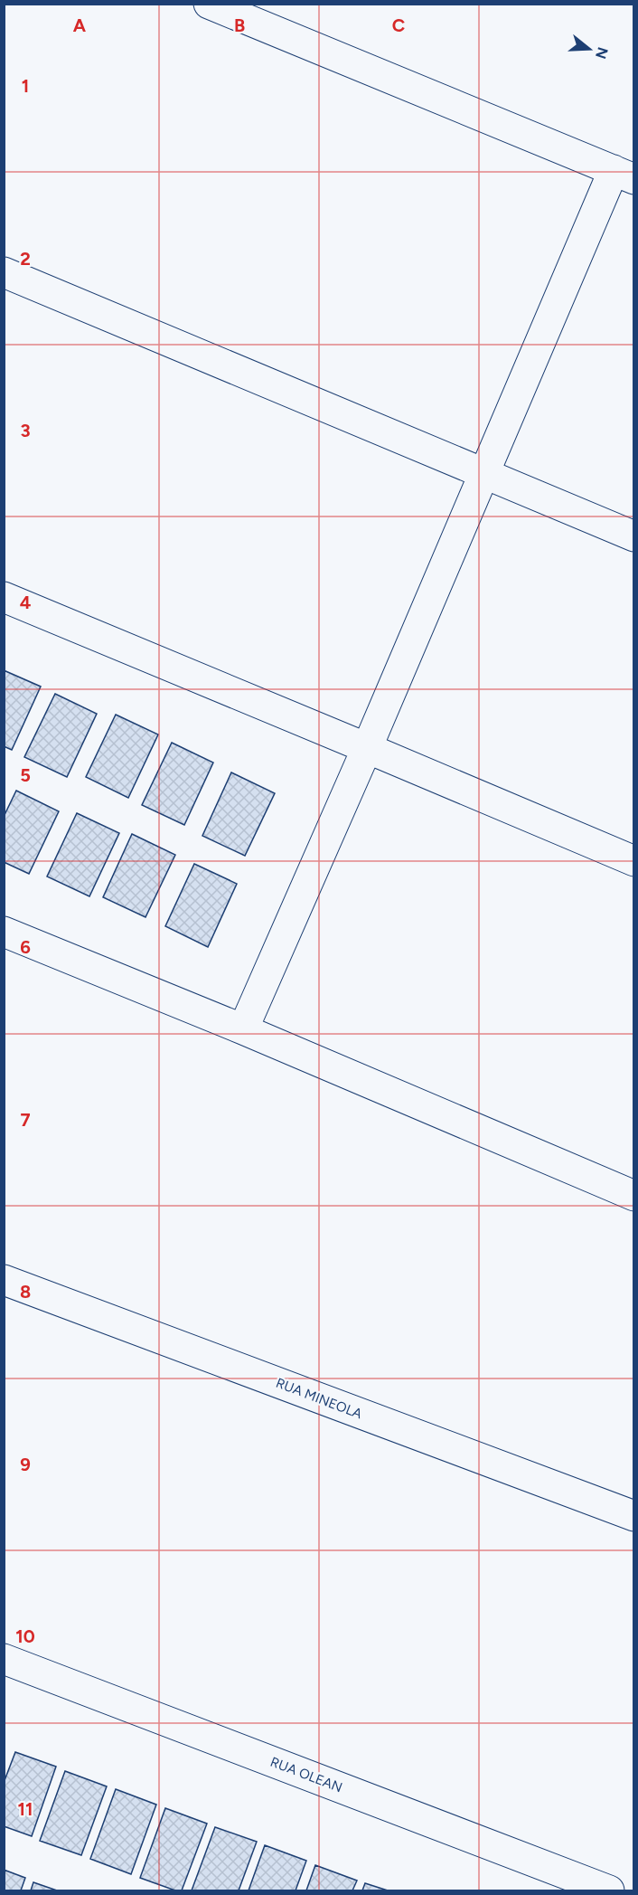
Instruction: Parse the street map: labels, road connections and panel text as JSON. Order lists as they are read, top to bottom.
{
  "streets": {
    "street": ["RUA MINEOLA", "RUA OLEAN"]
  },
  "north": "right",
  "grid": {
    "columns": ["A", "B", "C"],
    "rows": [
      "1",
      "2",
      "3",
      "4",
      "5",
      "6",
      "7",
      "8",
      "9",
      "10",
      "11"
    ]
  }
}
